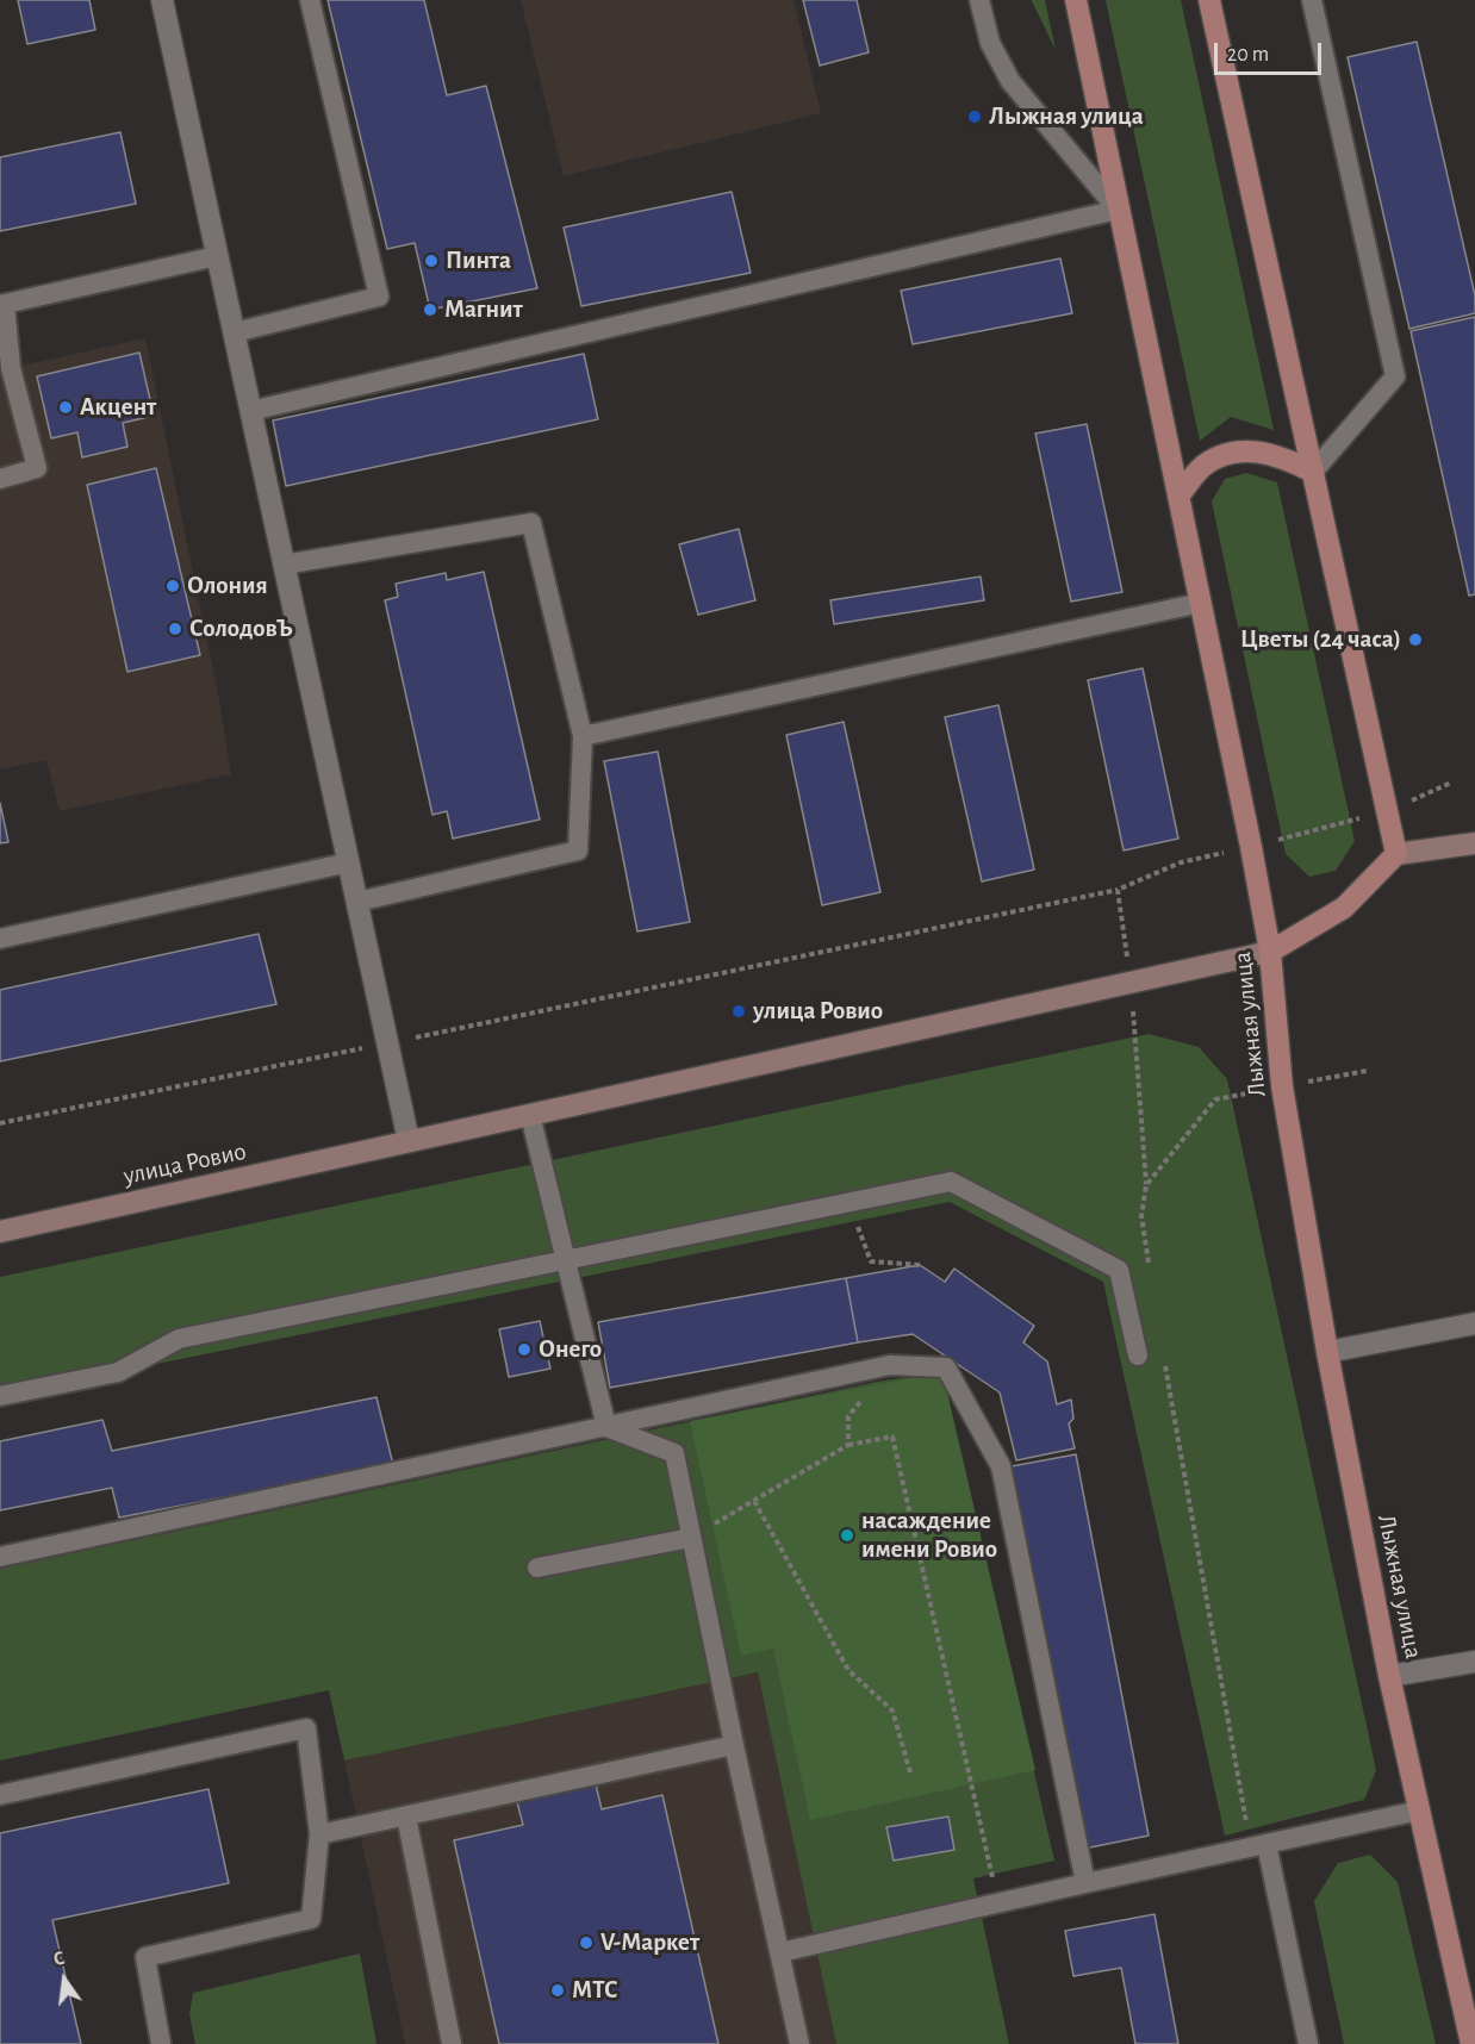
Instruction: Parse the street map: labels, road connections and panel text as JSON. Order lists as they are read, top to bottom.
{
  "streets": {
    "main road": ["Лыжная улица", "улица Ровио"]
  },
  "crossings": [
    ["Лыжная улица", "улица Ровио"]
  ],
  "places": [
    "Лыжная улица",
    "Пинта",
    "Магнит",
    "Акцент",
    "Олония",
    "СолодовЪ",
    "Цветы (24 часа)",
    "улица Ровио",
    "Онего",
    "насаждение имени Ровио",
    "V-Маркет",
    "МТС"
  ],
  "scale_bar": "20 m",
  "north": "top"
}
